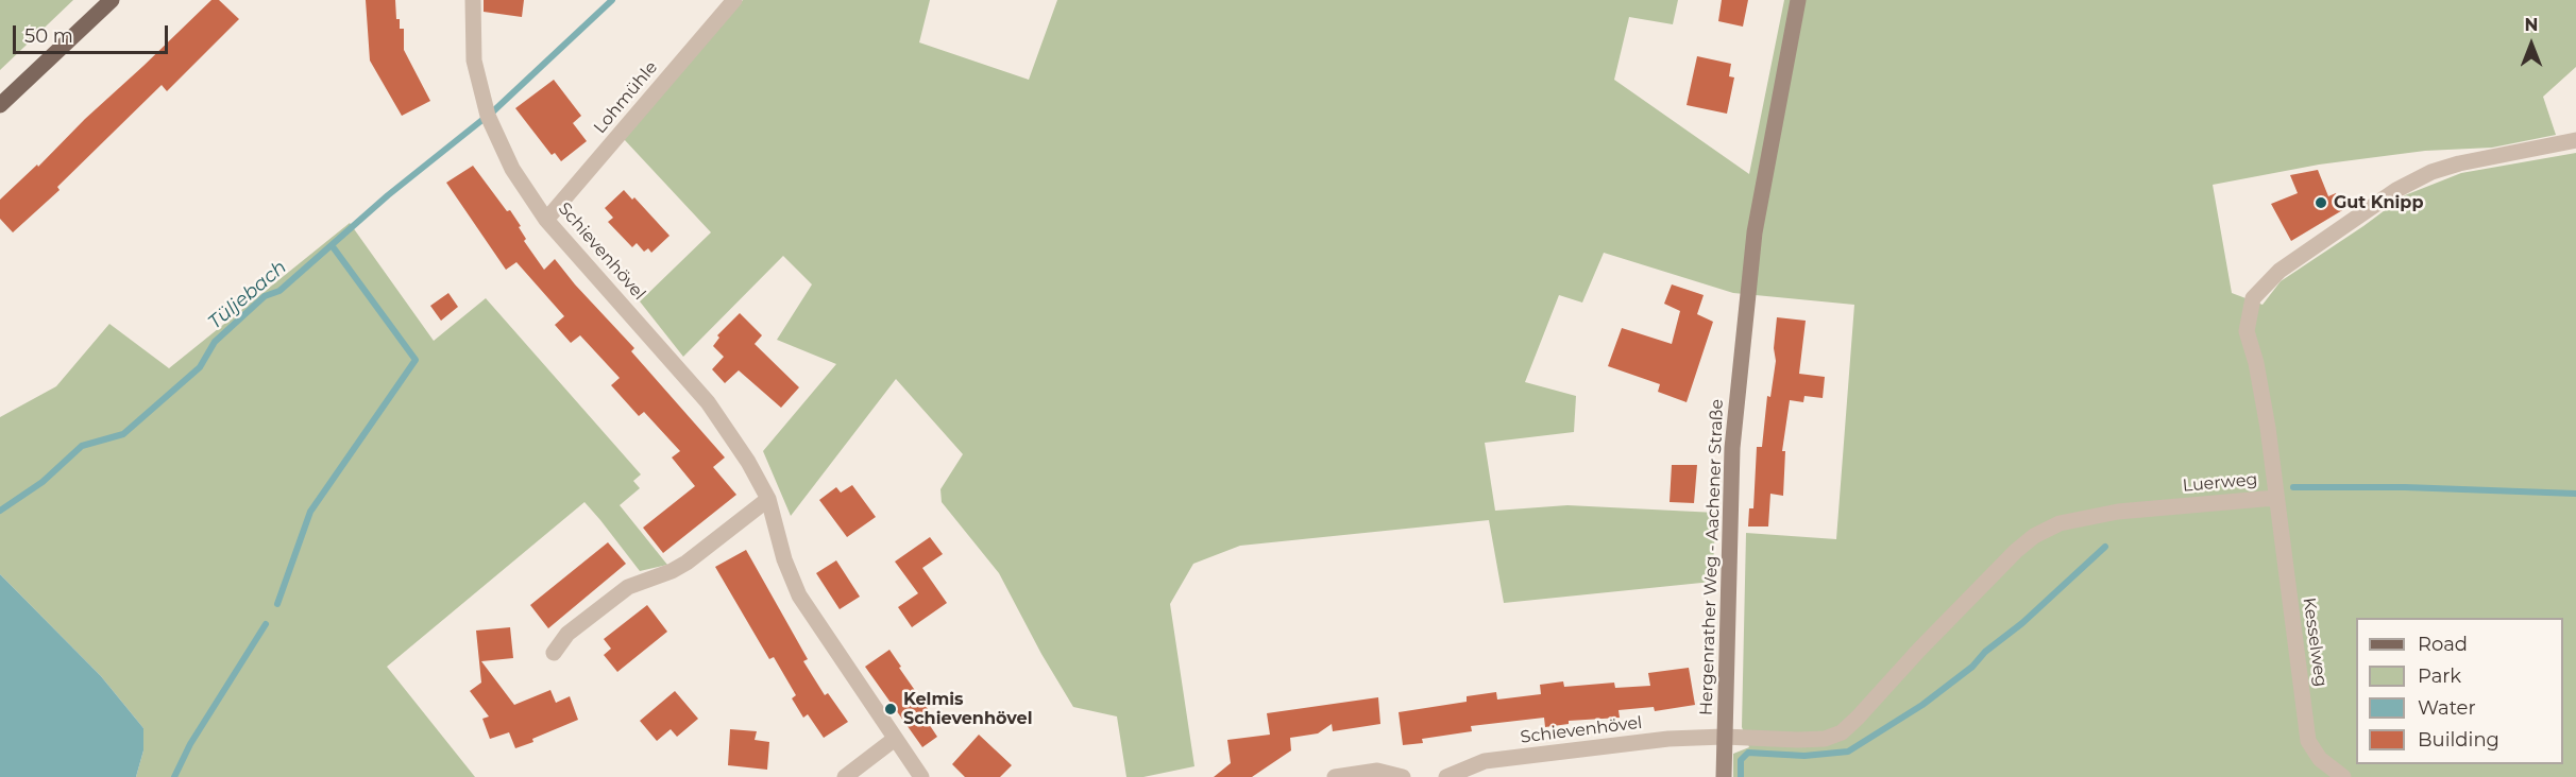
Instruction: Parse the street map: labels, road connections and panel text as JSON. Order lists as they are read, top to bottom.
{
  "streets": {
    "street": [
      "Lohmühle",
      "Schievenhövel",
      "Luerweg",
      "Hergenrather Weg - Aachener Straße",
      "Kesselweg"
    ]
  },
  "crossings": [
    ["Lohmühle", "Schievenhövel"],
    ["Schievenhövel", "Luerweg"],
    ["Schievenhövel", "Hergenrather Weg - Aachener Straße"],
    ["Luerweg", "Hergenrather Weg - Aachener Straße"],
    ["Luerweg", "Kesselweg"]
  ],
  "water": ["Tüljebach"],
  "places": ["Gut Knipp", "Kelmis Schievenhövel"],
  "legend": [
    "Road",
    "Park",
    "Water",
    "Building"
  ],
  "scale_bar": "50 m",
  "north": "top"
}
